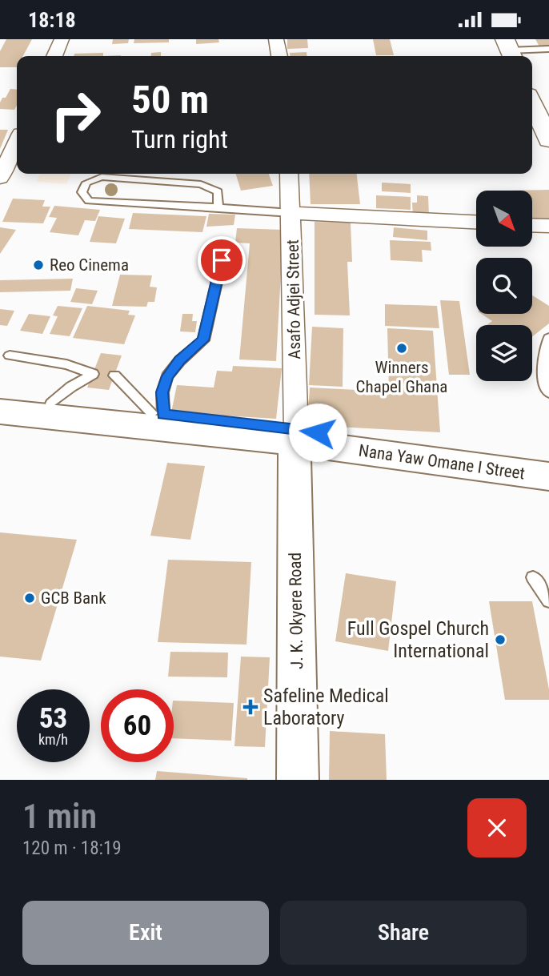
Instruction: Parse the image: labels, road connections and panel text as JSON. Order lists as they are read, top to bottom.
{
  "streets": {
    "main road": ["Nana Yaw Omane I Street", "J. K. Okyere Road"],
    "street": ["Asafo Adjei Street"]
  },
  "crossings": [
    ["Asafo Adjei Street", "Nana Yaw Omane I Street"],
    ["Asafo Adjei Street", "J. K. Okyere Road"],
    ["Nana Yaw Omane I Street", "J. K. Okyere Road"]
  ],
  "places": {
    "other": [
      "Reo Cinema",
      "Winners Chapel Ghana",
      "GCB Bank",
      "Full Gospel Church International"
    ],
    "health": ["Safeline Medical Laboratory"]
  },
  "north": "bottom right",
  "page": {
    "status": "18:18",
    "turn": ["50 m", "Turn right"],
    "speed": "53 km/h",
    "limit": "60",
    "heading": ["1 min", "120 m · 18:19"],
    "buttons": ["Exit", "Share"]
  }
}
